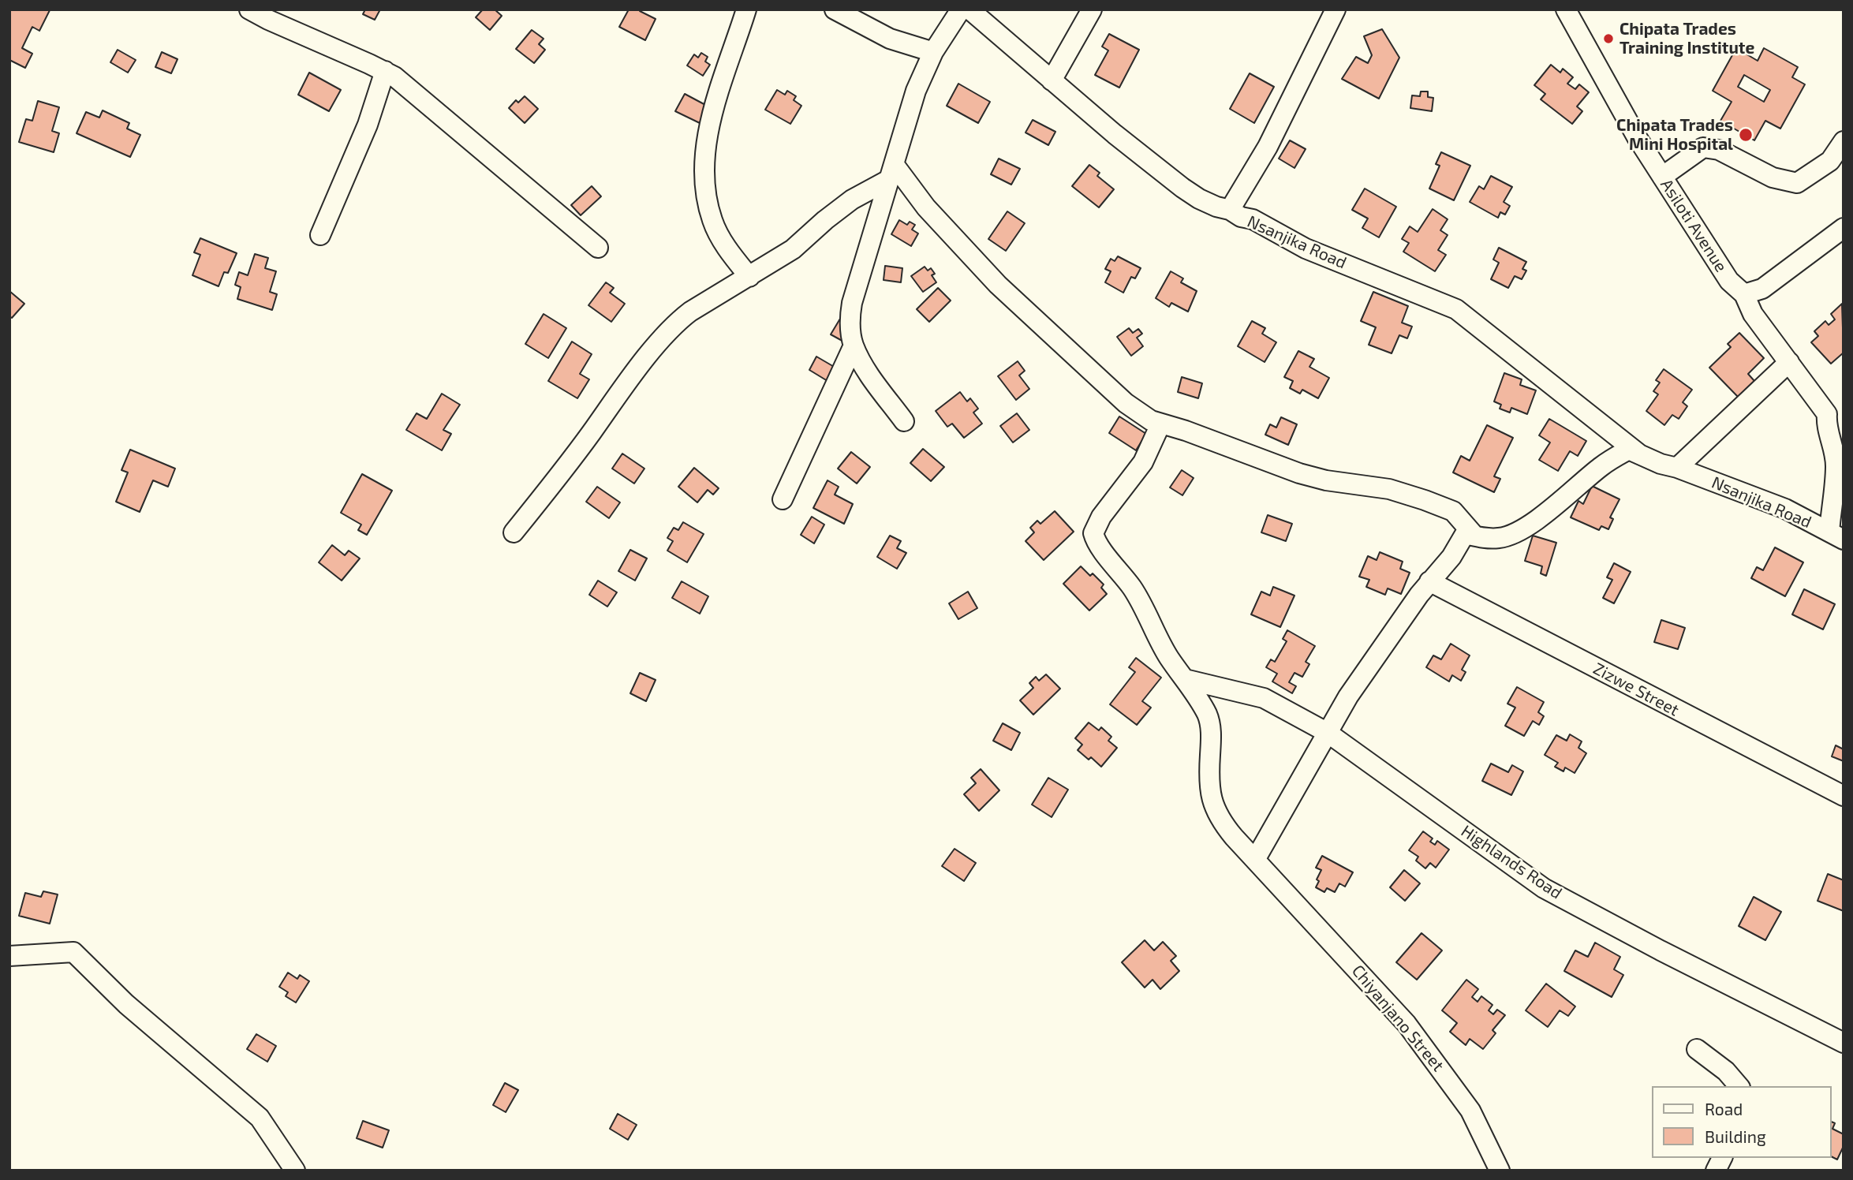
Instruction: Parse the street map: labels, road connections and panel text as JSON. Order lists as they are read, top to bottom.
{
  "streets": {
    "street": [
      "Asiloti Avenue",
      "Nsanjika Road",
      "Zizwe Street",
      "Highlands Road",
      "Chiyanjano Street"
    ]
  },
  "crossings": [
    ["Asiloti Avenue", "Nsanjika Road"],
    ["Highlands Road", "Chiyanjano Street"]
  ],
  "places": ["Chipata Trades Training Institute", "Chipata Trades Mini Hospital"],
  "legend": ["Road", "Building"]
}
